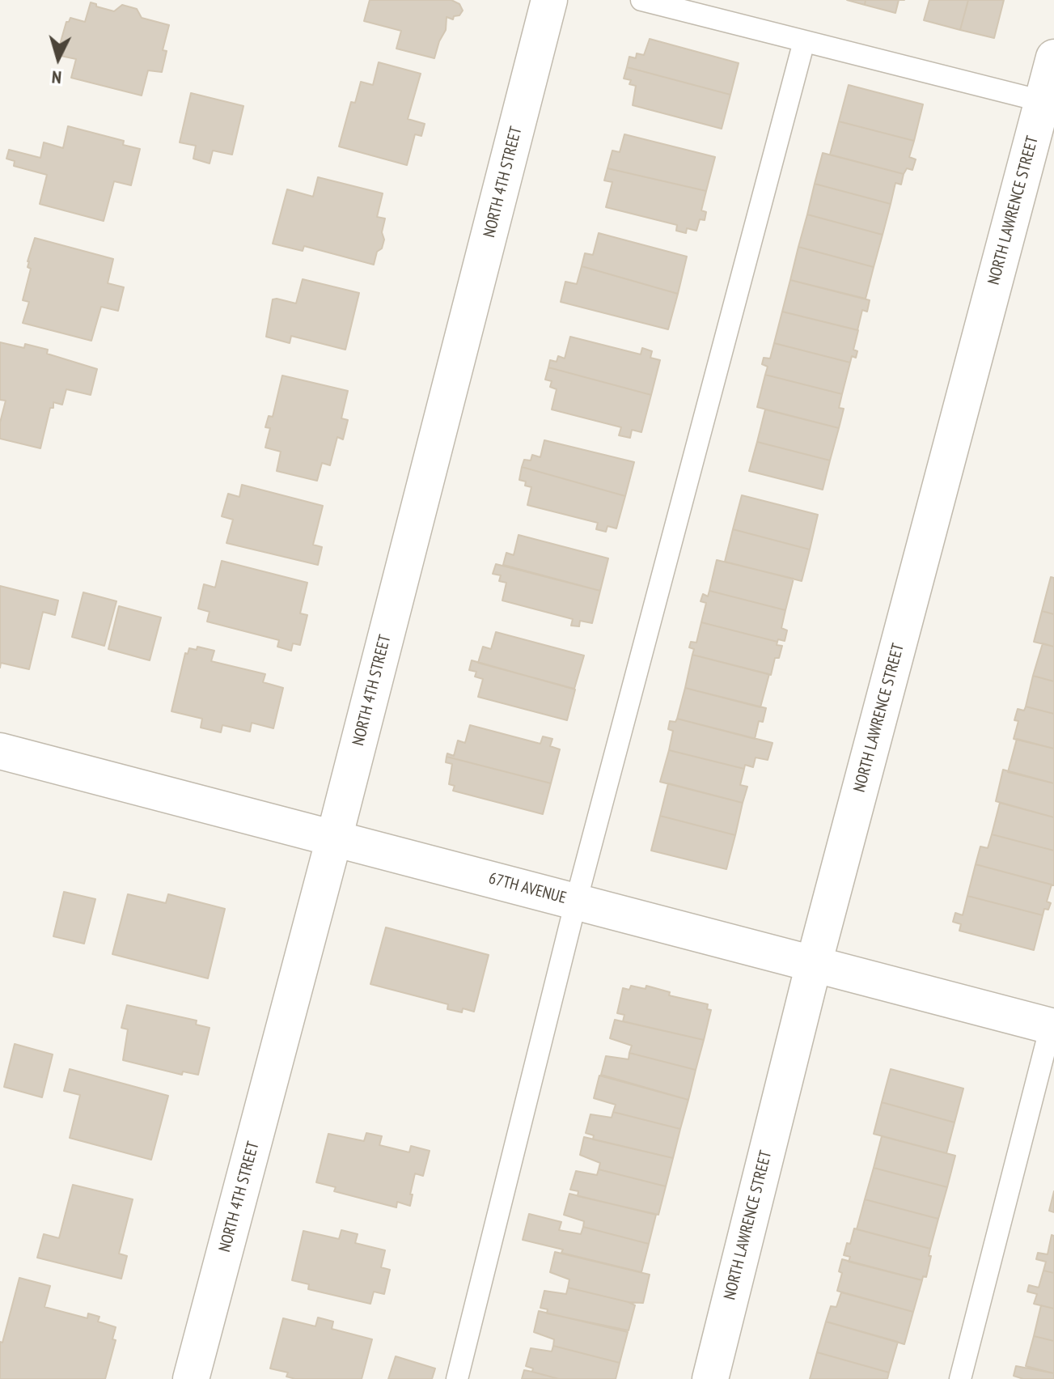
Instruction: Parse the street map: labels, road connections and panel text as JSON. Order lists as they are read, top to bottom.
{
  "streets": {
    "street": ["NORTH 4TH STREET", "NORTH LAWRENCE STREET", "67TH AVENUE"]
  },
  "crossings": [
    ["NORTH 4TH STREET", "67TH AVENUE"],
    ["NORTH LAWRENCE STREET", "67TH AVENUE"]
  ],
  "north": "bottom"
}
